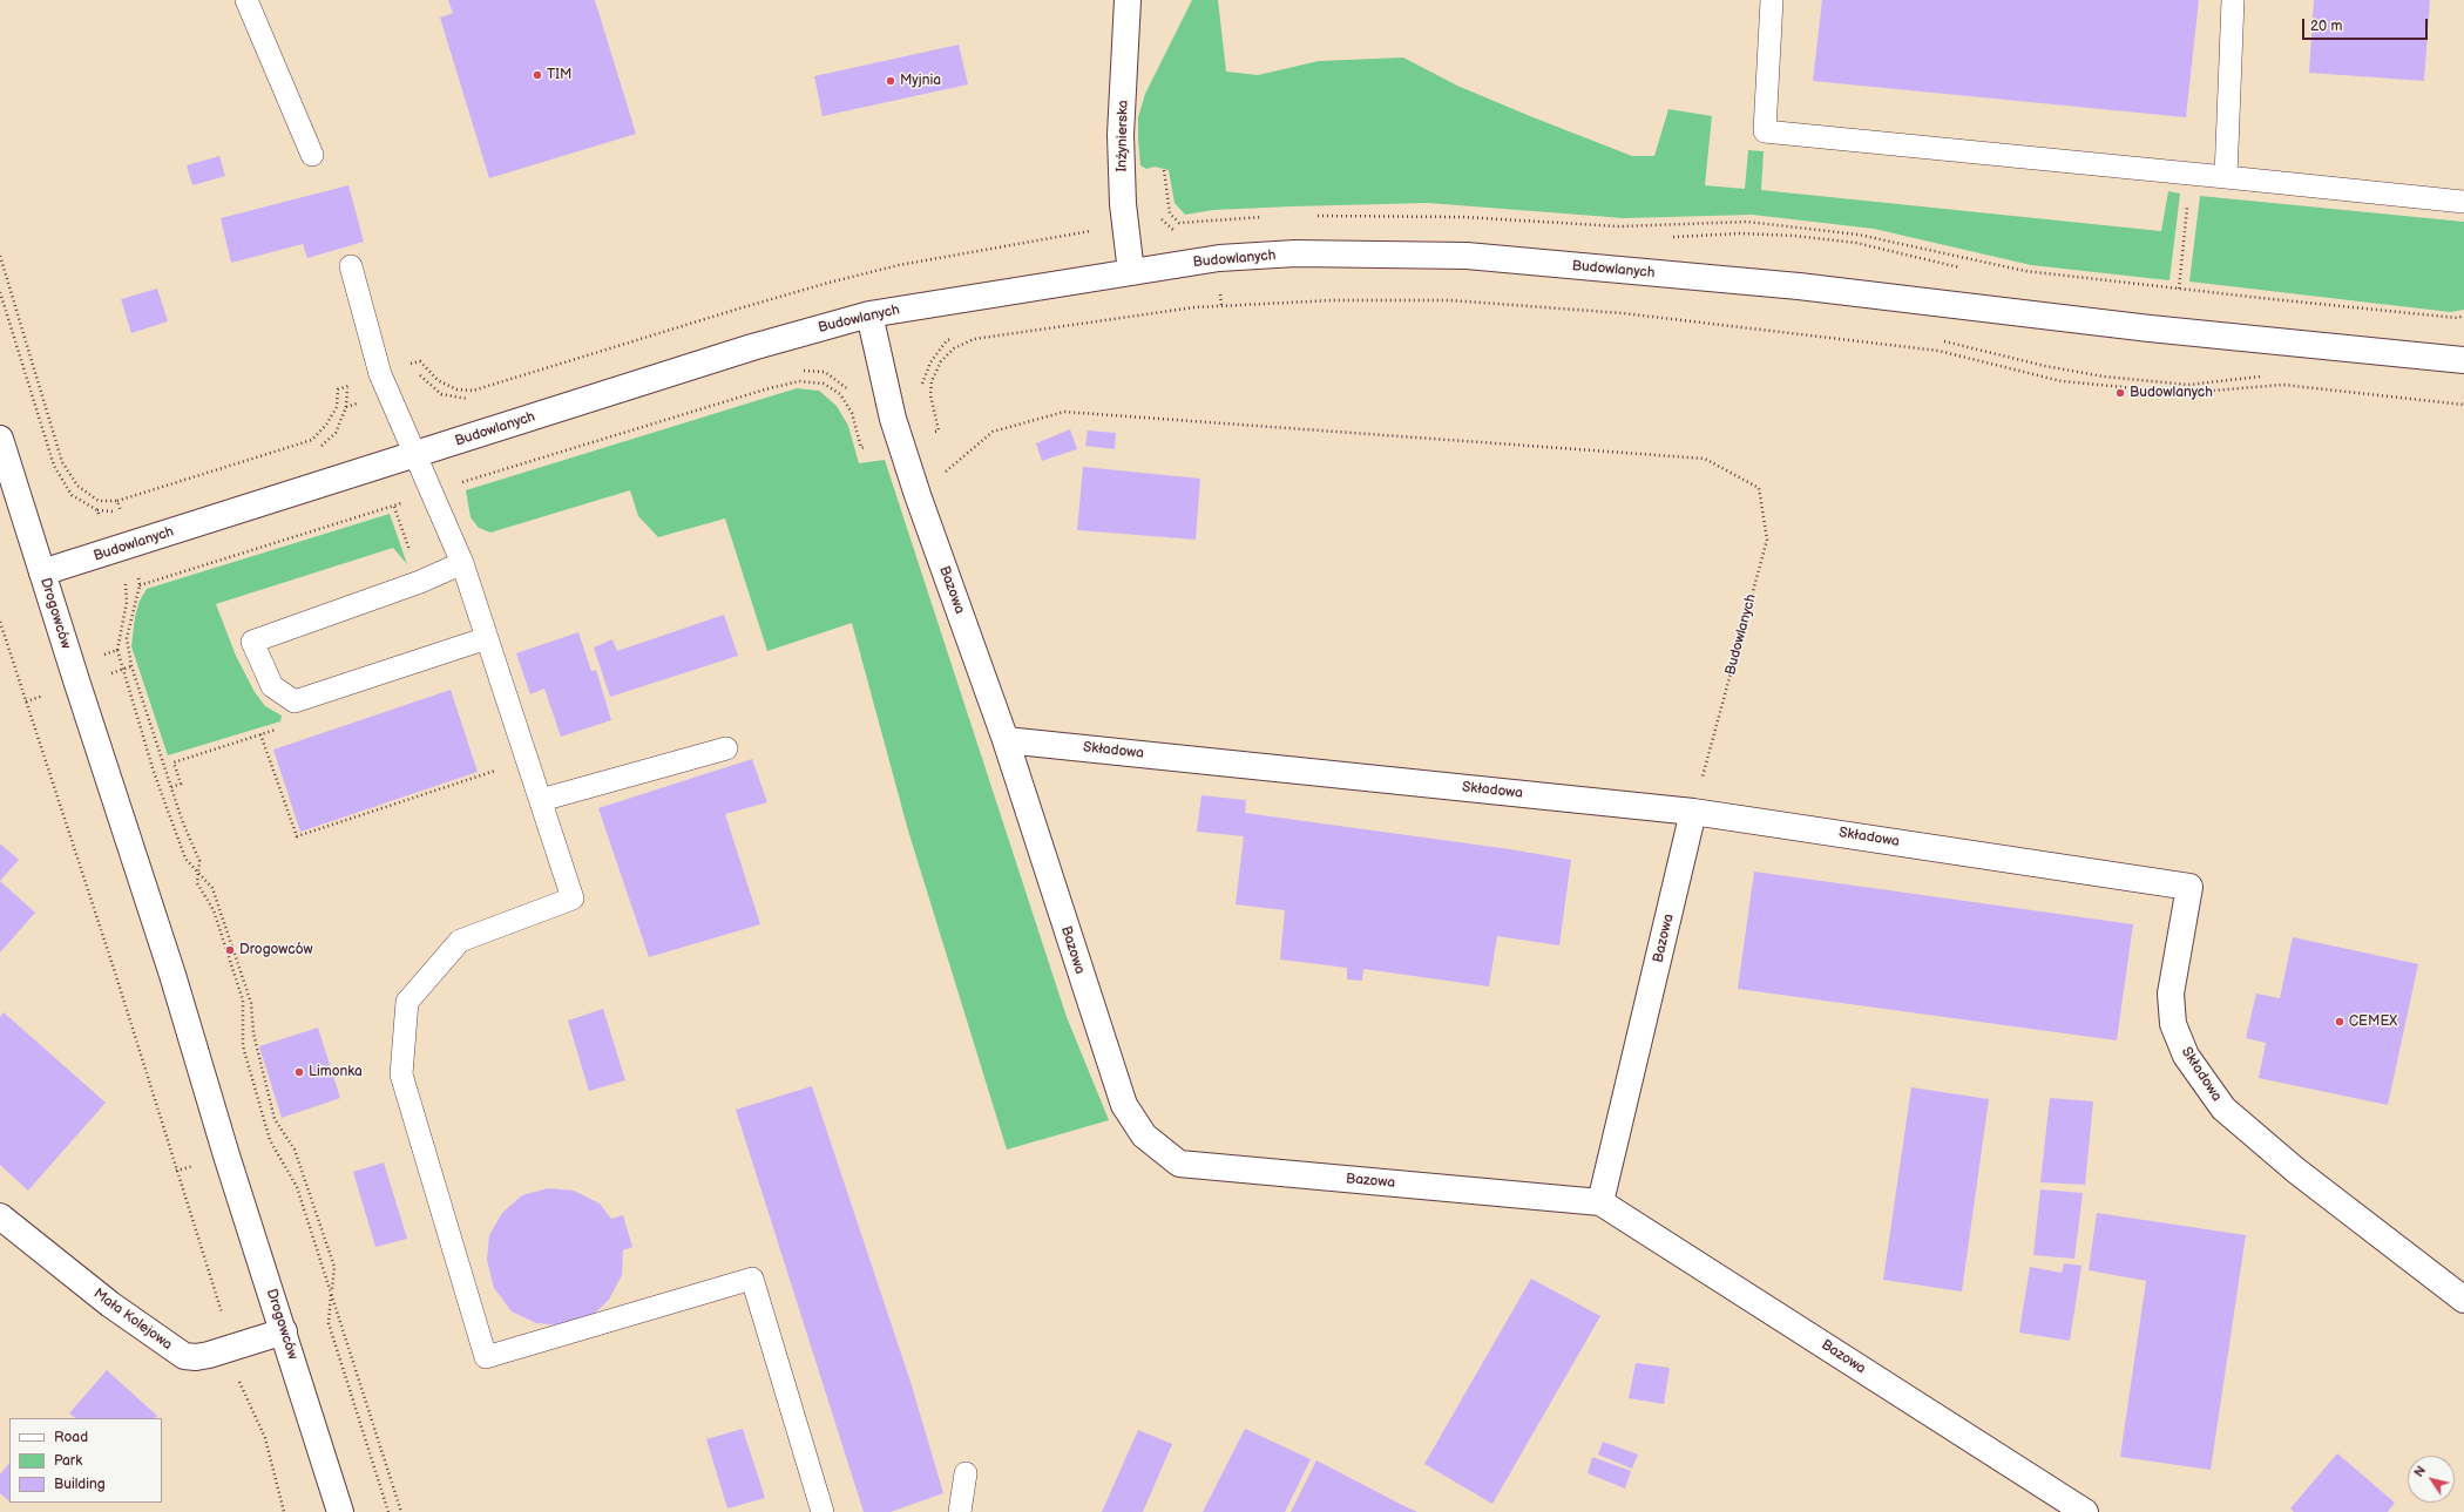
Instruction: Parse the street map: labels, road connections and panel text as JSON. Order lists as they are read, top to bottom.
{
  "streets": {
    "street": [
      "Inżynierska",
      "Budowlanych",
      "Bazowa",
      "Drogowców",
      "Składowa",
      "Mała Kolejowa"
    ]
  },
  "crossings": [
    ["Inżynierska", "Budowlanych"],
    ["Budowlanych", "Bazowa"],
    ["Budowlanych", "Drogowców"],
    ["Budowlanych", "Składowa"],
    ["Bazowa", "Składowa"],
    ["Drogowców", "Mała Kolejowa"]
  ],
  "places": [
    "TIM",
    "Myjnia",
    "Budowlanych",
    "Drogowców",
    "СEMEX",
    "Limonka"
  ],
  "legend": ["Road", "Park", "Building"],
  "scale_bar": "20 m",
  "north": "top left"
}
